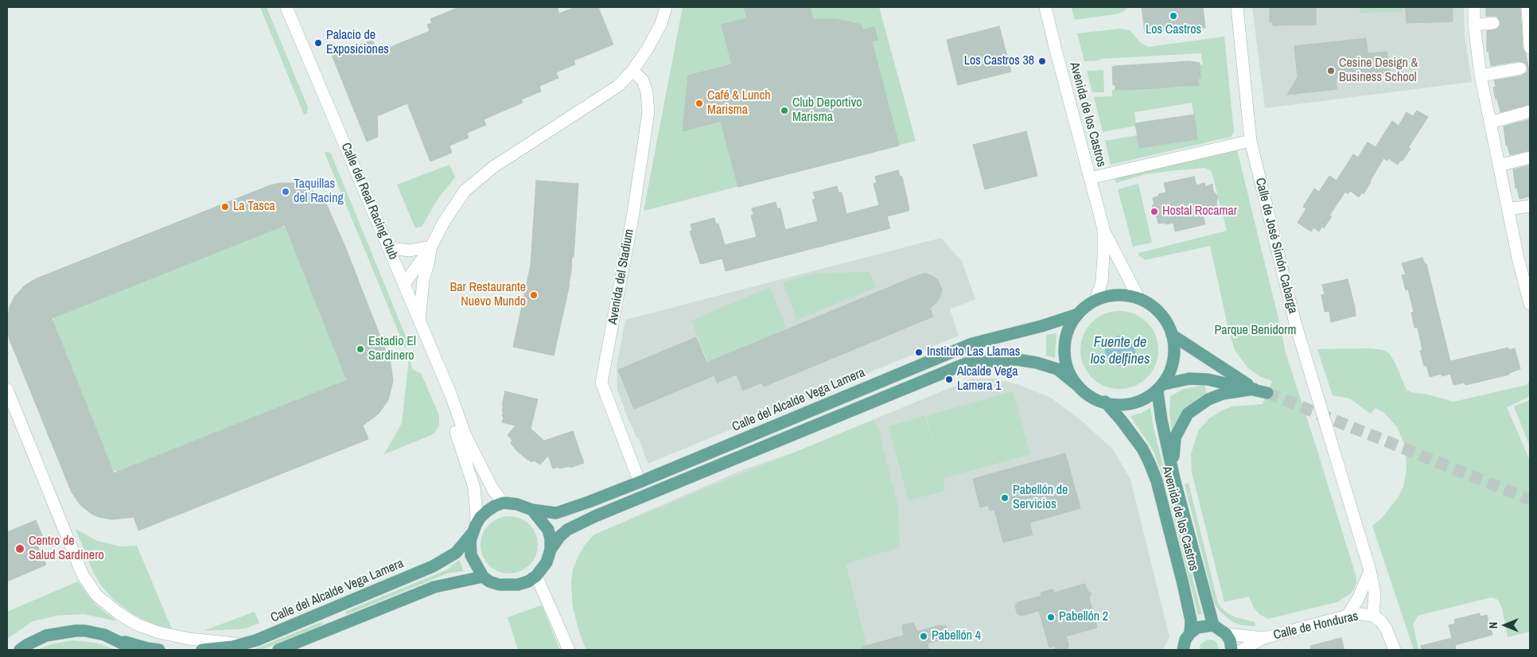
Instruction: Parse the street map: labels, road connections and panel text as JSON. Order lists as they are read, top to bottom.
{
  "streets": {
    "main road": ["Avenida de los Castros", "Calle del Alcalde Vega Lamera"],
    "street": [
      "Calle del Real Racing Club",
      "Calle de José Simón Cabarga",
      "Avenida del Stadium",
      "Calle de Honduras"
    ]
  },
  "crossings": [
    ["Avenida de los Castros", "Calle del Alcalde Vega Lamera"],
    ["Calle del Real Racing Club", "Calle del Alcalde Vega Lamera"],
    ["Calle de José Simón Cabarga", "Calle de Honduras"],
    ["Avenida del Stadium", "Calle del Alcalde Vega Lamera"]
  ],
  "water": ["Fuente de los delfines"],
  "parks": ["Parque Benidorm"],
  "places": [
    "Los Castros",
    "Palacio de Exposiciones",
    "Los Castros 38",
    "Cesine Design & Business School",
    "Café & Lunch Marisma",
    "Club Deportivo Marisma",
    "Taquillas del Racing",
    "La Tasca",
    "Hostal Rocamar",
    "Bar Restaurante Nuevo Mundo",
    "Estadio El Sardinero",
    "Instituto Las Llamas",
    "Alcalde Vega Lamera 1",
    "Pabellón de Servicios",
    "Centro de Salud Sardinero",
    "Pabellón 2",
    "Pabellón 4"
  ],
  "north": "left"
}
